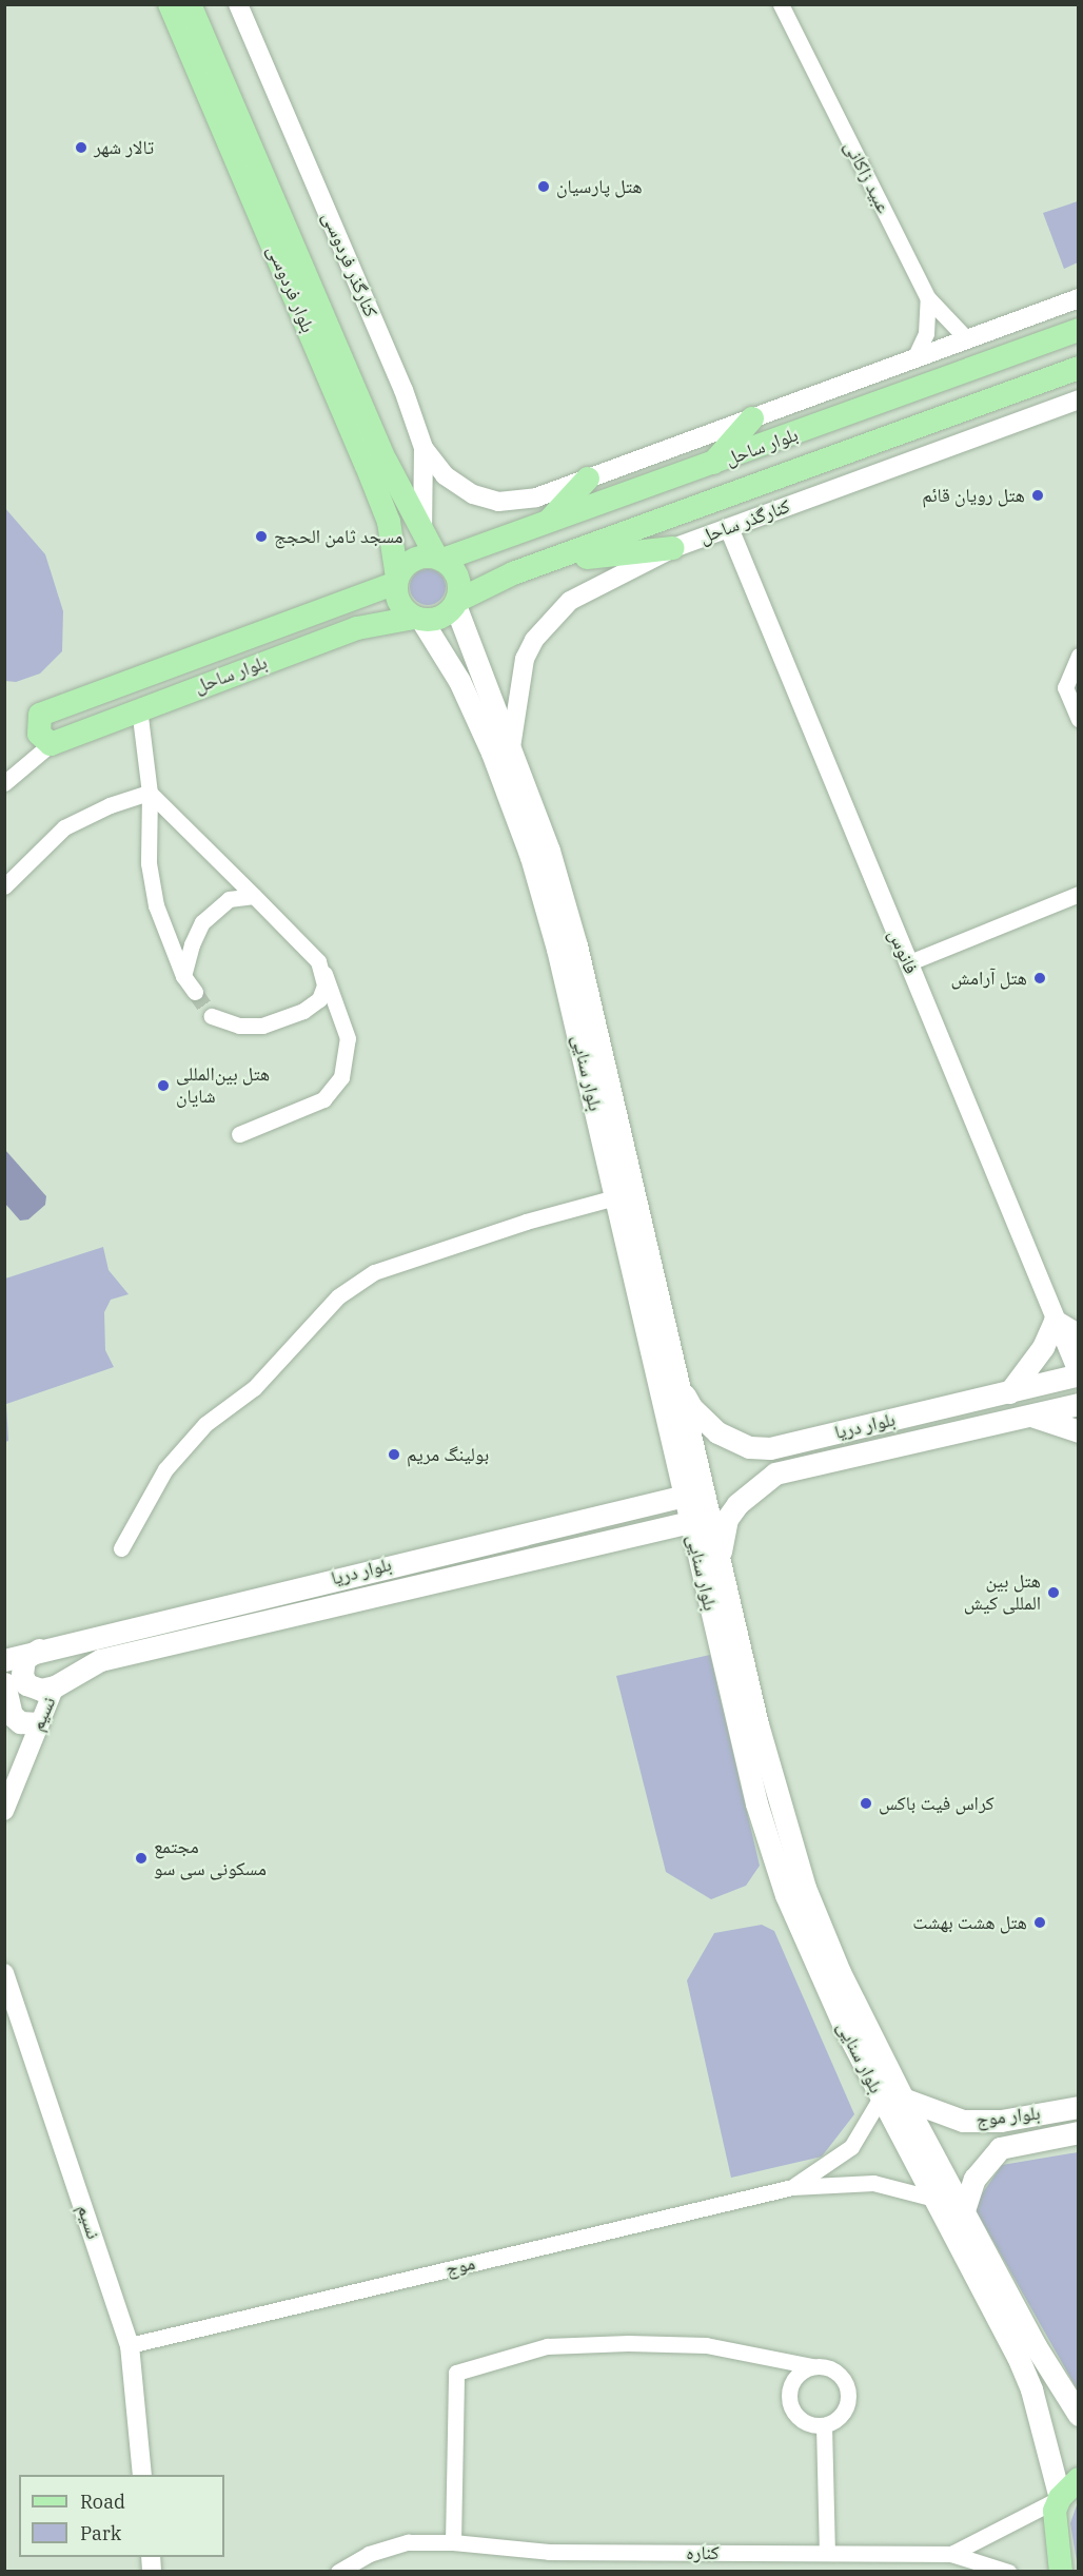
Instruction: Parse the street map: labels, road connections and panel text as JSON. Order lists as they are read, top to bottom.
{
  "streets": {
    "main road": [
      "بلوار فردوسی",
      "بلوار ساحل",
      "بلوار سنایی",
      "بلوار دریا",
      "بلوار موج"
    ],
    "street": [
      "عبید زاکانی",
      "کنارگذر فردوسی",
      "کنارگذر ساحل",
      "فانوس",
      "نسیم",
      "موج",
      "کناره"
    ]
  },
  "crossings": [
    ["کنارگذر فردوسی", "بلوار فردوسی"],
    ["بلوار فردوسی", "بلوار ساحل"],
    ["بلوار فردوسی", "بلوار سنایی"],
    ["بلوار ساحل", "بلوار سنایی"],
    ["کنارگذر ساحل", "فانوس"],
    ["کنارگذر ساحل", "بلوار سنایی"],
    ["فانوس", "بلوار دریا"],
    ["بلوار سنایی", "بلوار دریا"],
    ["بلوار سنایی", "بلوار موج"],
    ["بلوار سنایی", "کناره"],
    ["بلوار دریا", "نسیم"],
    ["نسیم", "موج"]
  ],
  "places": [
    "تالار شهر",
    "هتل پارسیان",
    "هتل رویان قائم",
    "مسجد ثامن الحجج",
    "هتل آرامش",
    "هتل بین‌المللی شایان",
    "بولینگ مریم",
    "هتل بین المللی کیش",
    "کراس فیت باکس",
    "مجتمع مسکونی سی سو",
    "هتل هشت بهشت"
  ],
  "legend": ["Road", "Park"]
}
